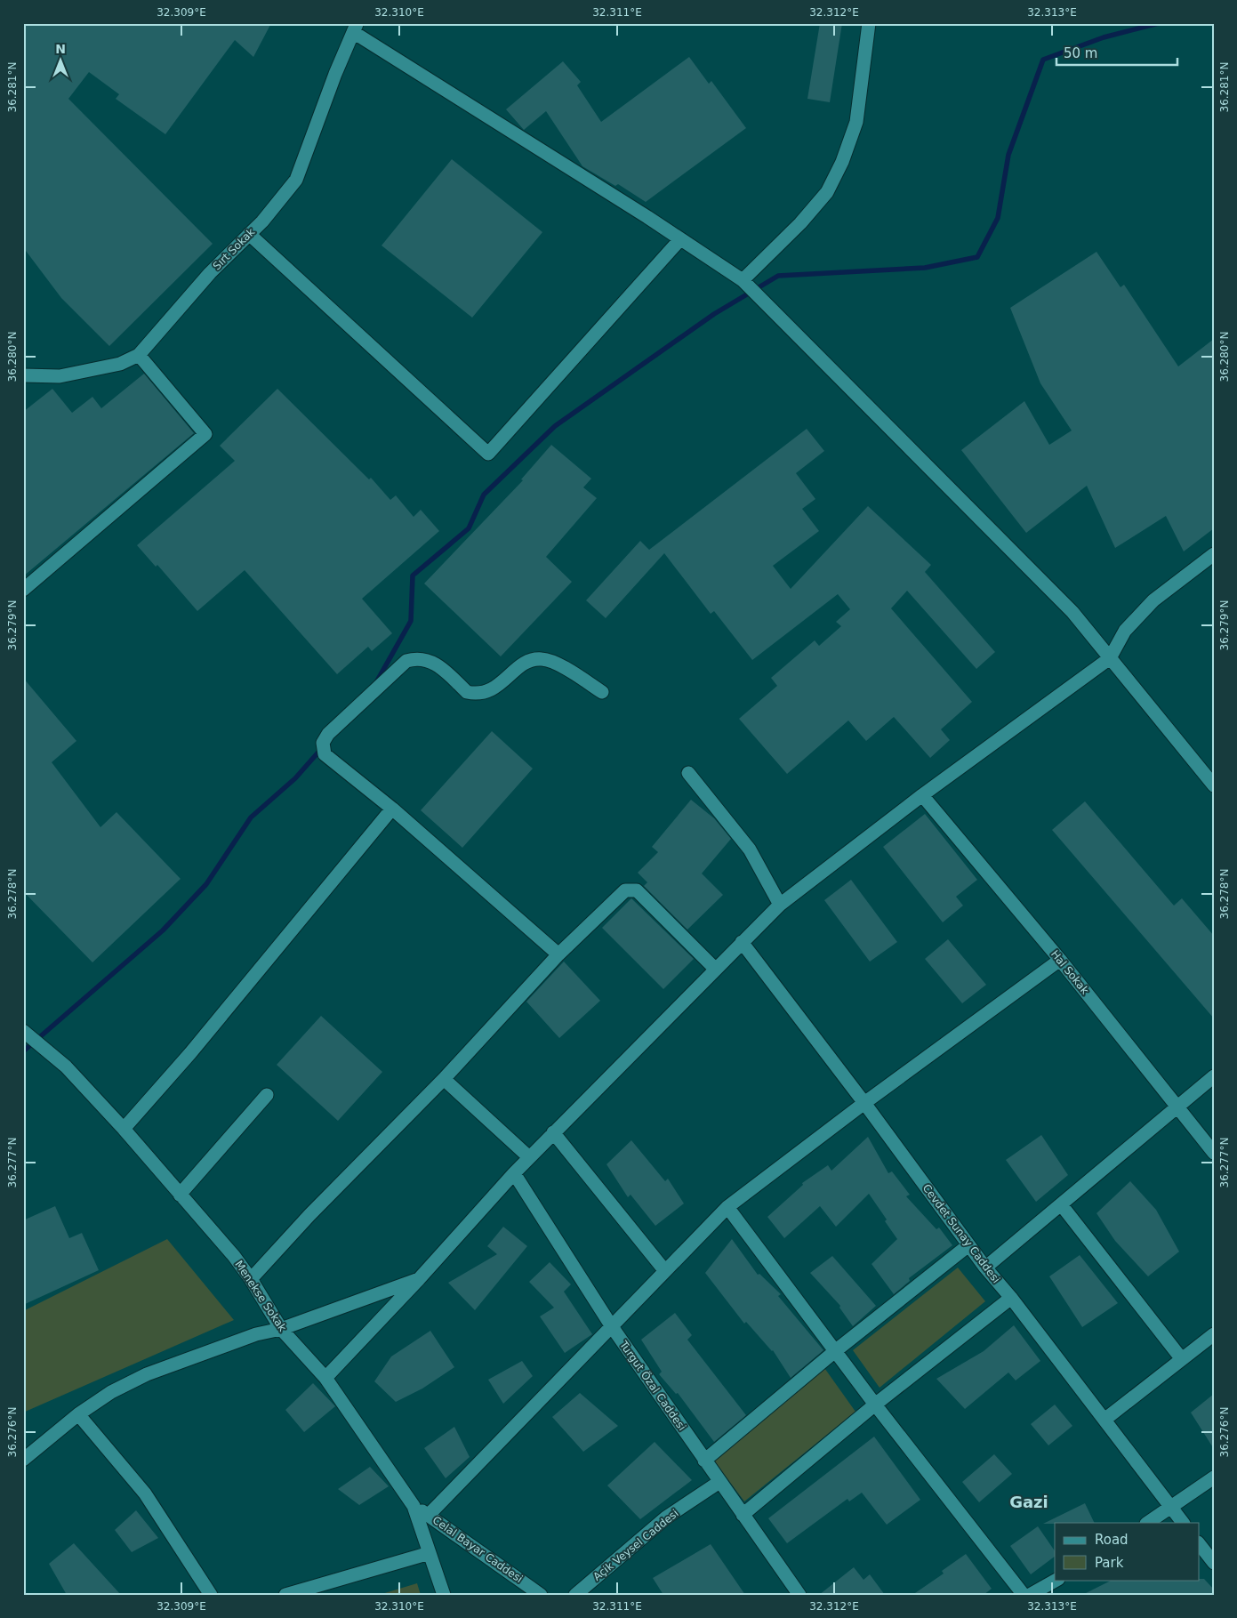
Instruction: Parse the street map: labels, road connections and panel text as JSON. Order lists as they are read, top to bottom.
{
  "streets": {
    "street": [
      "Sırt Sokak",
      "Hal Sokak",
      "Cevdet Sunay Caddesi",
      "Menekse Sokak",
      "Turgut Özal Caddesi",
      "Açik Veysel Caddesi",
      "Celal Bayar Caddesi"
    ]
  },
  "crossings": [
    ["Menekse Sokak", "Celal Bayar Caddesi"],
    ["Turgut Özal Caddesi", "Açik Veysel Caddesi"]
  ],
  "districts": ["Gazi"],
  "legend": ["Road", "Park"],
  "scale_bar": "50 m",
  "north": "top",
  "coordinates": [
    "32.309°E",
    "32.310°E",
    "32.311°E",
    "32.312°E",
    "32.313°E",
    "36.281°N",
    "36.280°N",
    "36.279°N",
    "36.278°N",
    "36.277°N",
    "36.276°N"
  ]
}
